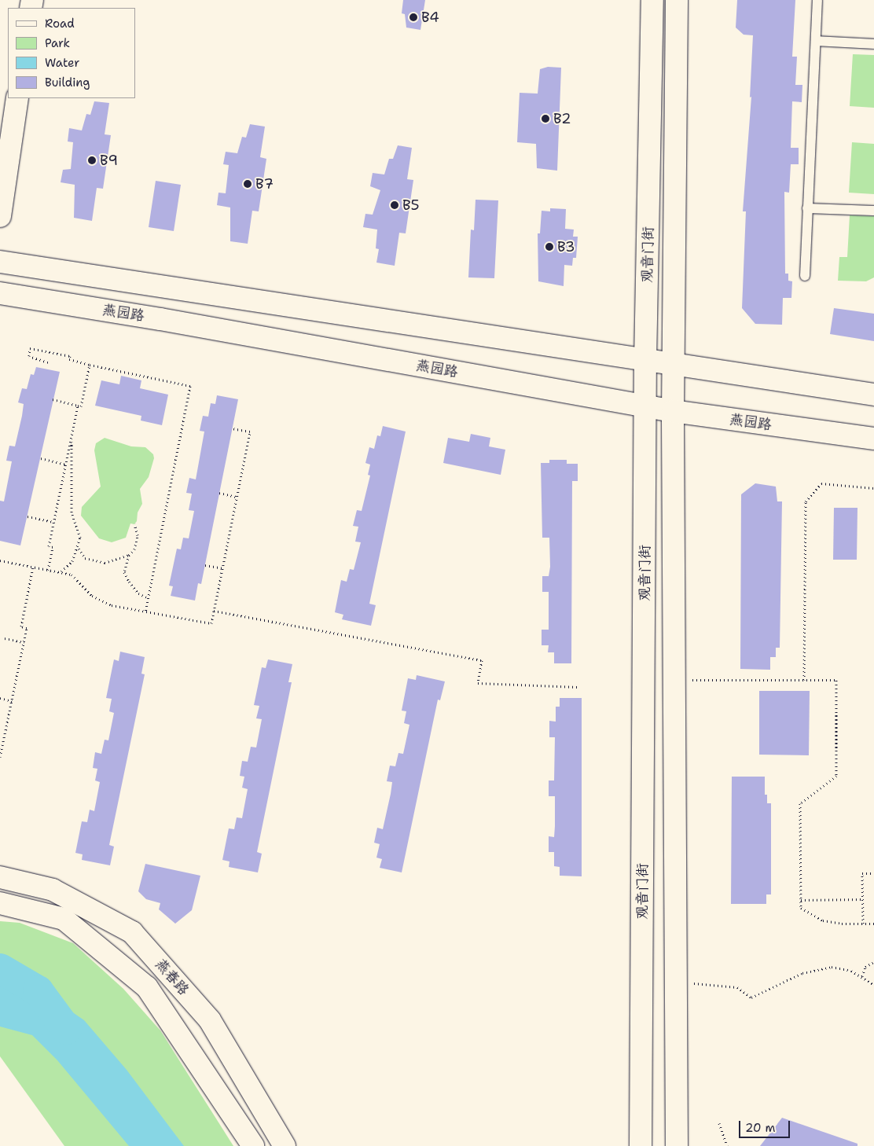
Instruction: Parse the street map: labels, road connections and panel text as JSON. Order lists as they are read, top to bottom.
{
  "streets": {
    "street": ["观音门街", "燕园路", "燕春路"]
  },
  "crossings": [
    ["观音门街", "燕园路"]
  ],
  "places": [
    "B4",
    "B2",
    "B9",
    "B7",
    "B5",
    "B3"
  ],
  "legend": [
    "Road",
    "Park",
    "Water",
    "Building"
  ],
  "scale_bar": "20 m"
}
